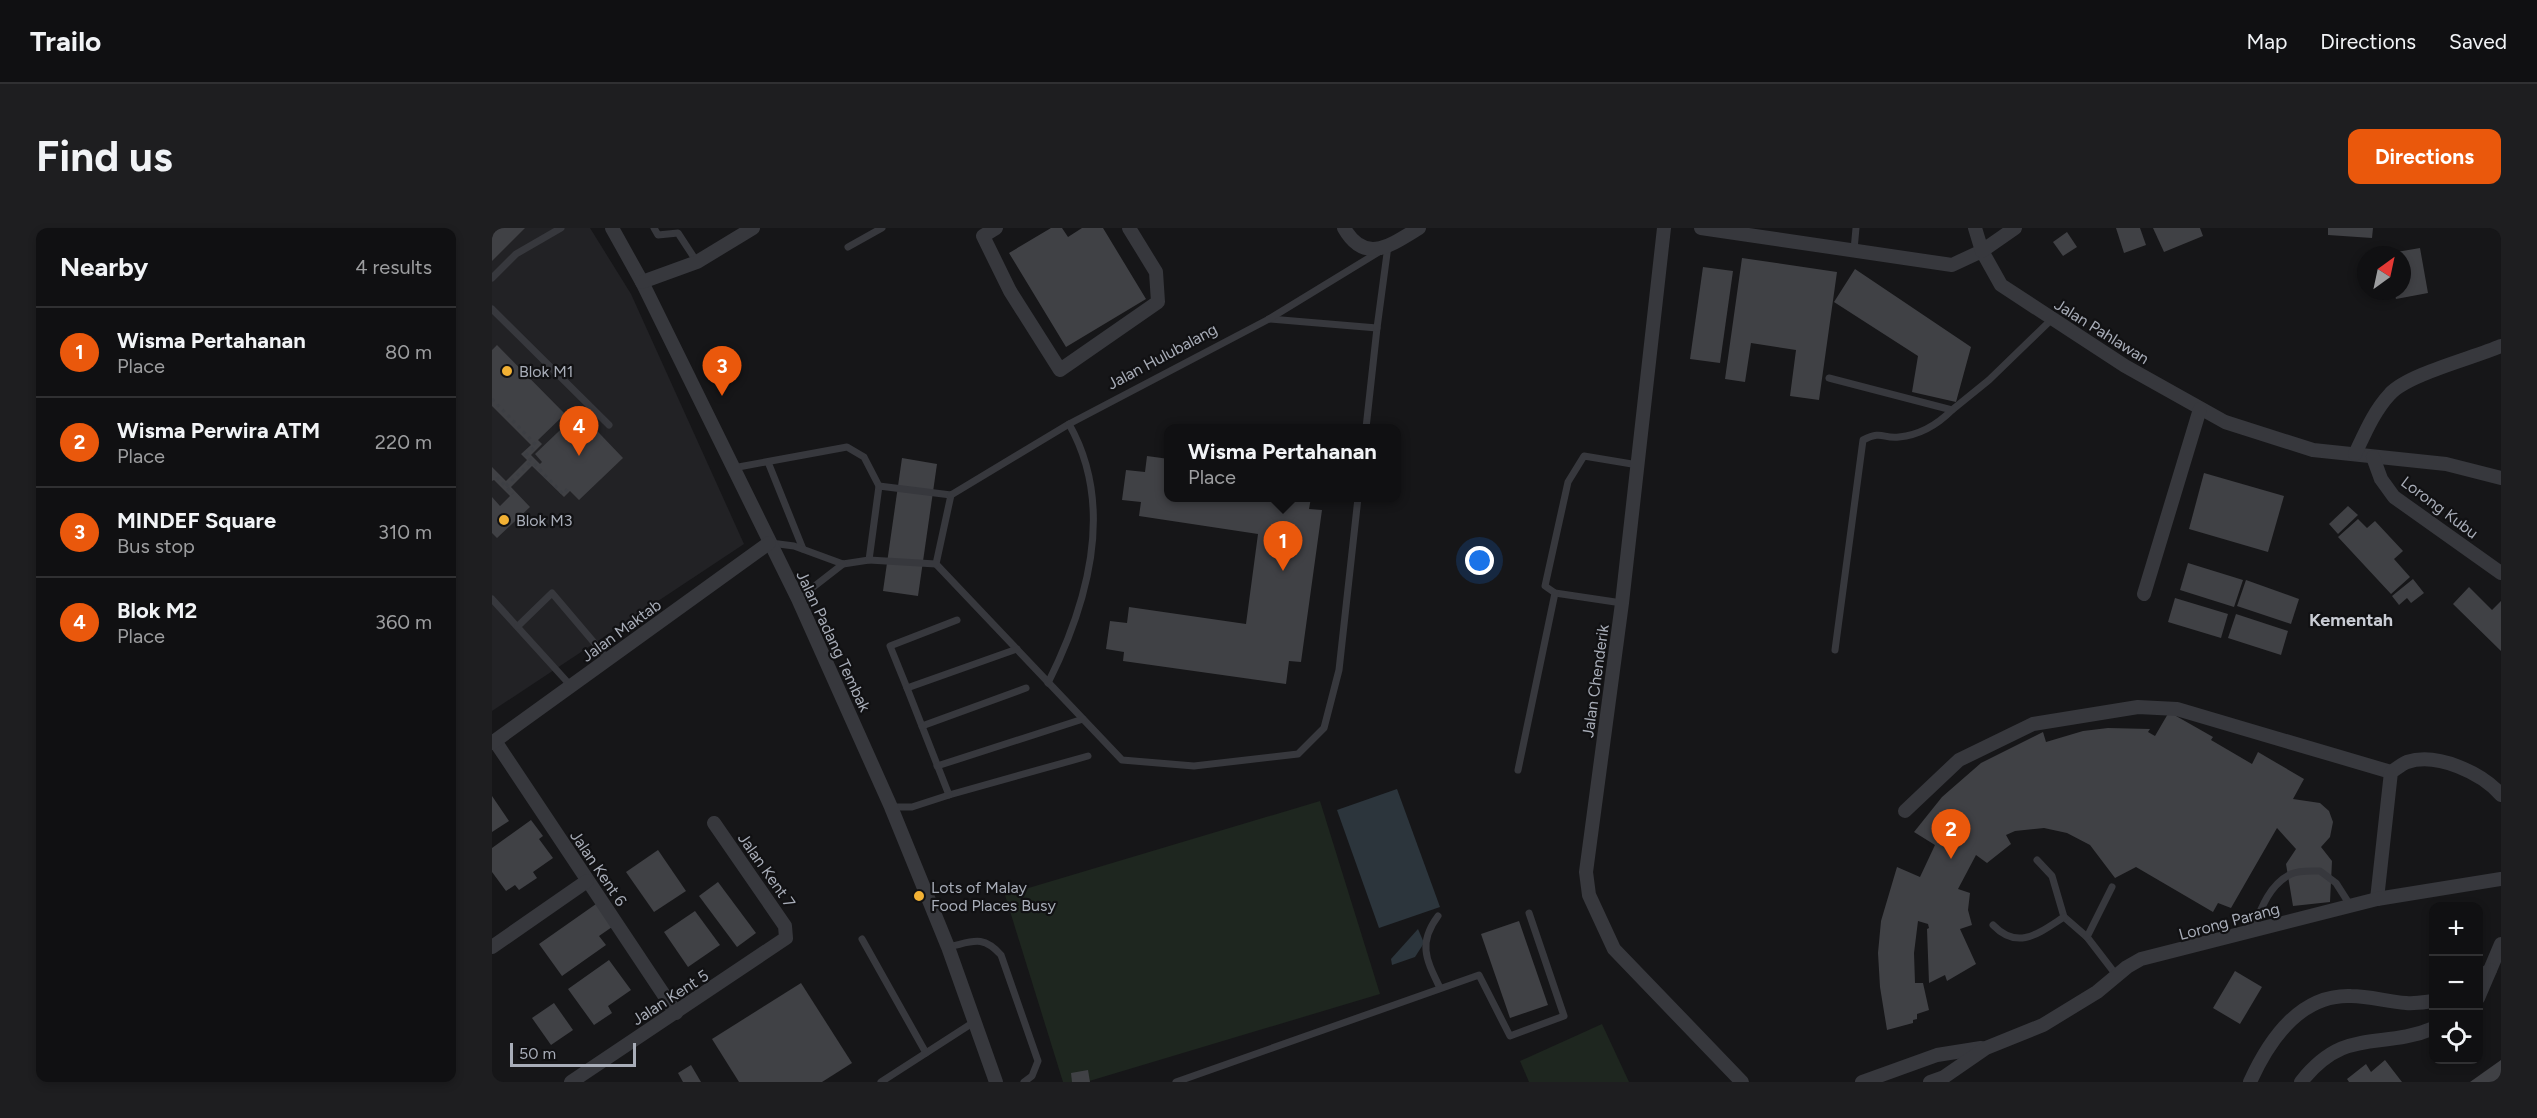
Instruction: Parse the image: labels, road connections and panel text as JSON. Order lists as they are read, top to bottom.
{
  "streets": {
    "street": [
      "Jalan Pahlawan",
      "Jalan Hulubalang",
      "Lorong Kubu",
      "Jalan Maktab",
      "Jalan Padang Tembak",
      "Jalan Chenderik",
      "Jalan Kent 6",
      "Jalan Kent 7",
      "Lorong Parang",
      "Jalan Kent 5"
    ]
  },
  "crossings": [
    ["Jalan Pahlawan", "Lorong Kubu"],
    ["Jalan Maktab", "Jalan Padang Tembak"],
    ["Jalan Maktab", "Jalan Kent 6"],
    ["Jalan Kent 6", "Jalan Kent 5"],
    ["Jalan Kent 7", "Jalan Kent 5"]
  ],
  "districts": ["Kementah"],
  "places": ["Blok M1", "Blok M3", "Lots of Malay Food Places Busy"],
  "scale_bar": "50 m",
  "north": "top right",
  "page": {
    "header": "Trailo",
    "nav": ["Map", "Directions", "Saved"],
    "buttons": "Directions",
    "title": "Find us",
    "heading": ["Nearby", "4 results"],
    "list": [
      {
        "mark": "1",
        "name": "Wisma Pertahanan",
        "note": "Place",
        "value": "80 m"
      },
      {
        "mark": "2",
        "name": "Wisma Perwira ATM",
        "note": "Place",
        "value": "220 m"
      },
      {
        "mark": "3",
        "name": "MINDEF Square",
        "note": "Bus stop",
        "value": "310 m"
      },
      {
        "mark": "4",
        "name": "Blok M2",
        "note": "Place",
        "value": "360 m"
      }
    ],
    "pins": [
      "3",
      "4",
      "1",
      "2"
    ],
    "popup": ["Wisma Pertahanan", "Place"],
    "map_buttons": ["+", "−"],
    "scale": "50 m"
  }
}
